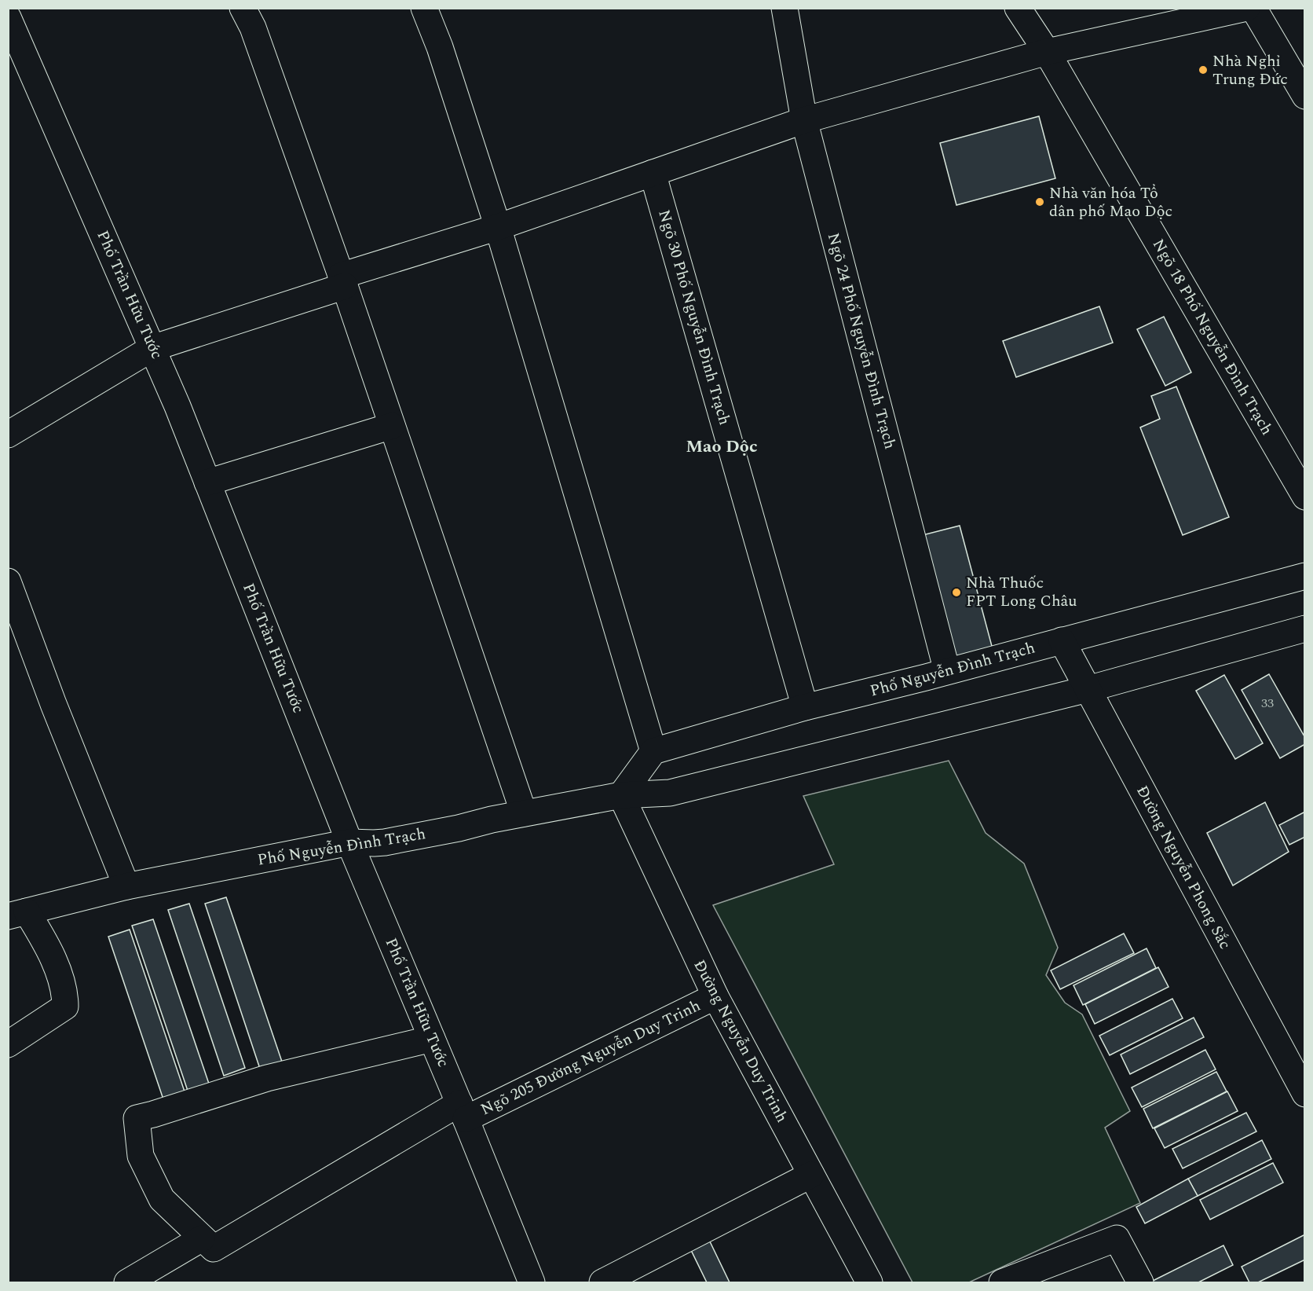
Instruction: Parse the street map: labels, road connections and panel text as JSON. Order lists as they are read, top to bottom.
{
  "streets": {
    "street": [
      "Phố Trần Hữu Tước",
      "Ngõ 30 Phố Nguyễn Đình Trạch",
      "Ngõ 18 Phố Nguyễn Đình Trạch",
      "Ngõ 24 Phố Nguyễn Đình Trạch",
      "Phố Nguyễn Đình Trạch",
      "Đường Nguyễn Phong Sắc",
      "Đường Nguyễn Duy Trinh",
      "Ngõ 205 Đường Nguyễn Duy Trinh"
    ]
  },
  "crossings": [
    ["Phố Trần Hữu Tước", "Phố Nguyễn Đình Trạch"],
    ["Phố Trần Hữu Tước", "Ngõ 205 Đường Nguyễn Duy Trinh"],
    ["Ngõ 30 Phố Nguyễn Đình Trạch", "Phố Nguyễn Đình Trạch"],
    ["Ngõ 24 Phố Nguyễn Đình Trạch", "Phố Nguyễn Đình Trạch"],
    ["Phố Nguyễn Đình Trạch", "Đường Nguyễn Phong Sắc"],
    ["Phố Nguyễn Đình Trạch", "Đường Nguyễn Duy Trinh"],
    ["Đường Nguyễn Duy Trinh", "Ngõ 205 Đường Nguyễn Duy Trinh"]
  ],
  "districts": ["Mao Dộc"],
  "places": ["Nhà Nghỉ Trung Đức", "Nhà văn hóa Tổ dân phố Mao Dộc", "Nhà Thuốc FPT Long Châu"],
  "house_numbers": ["33"]
}
